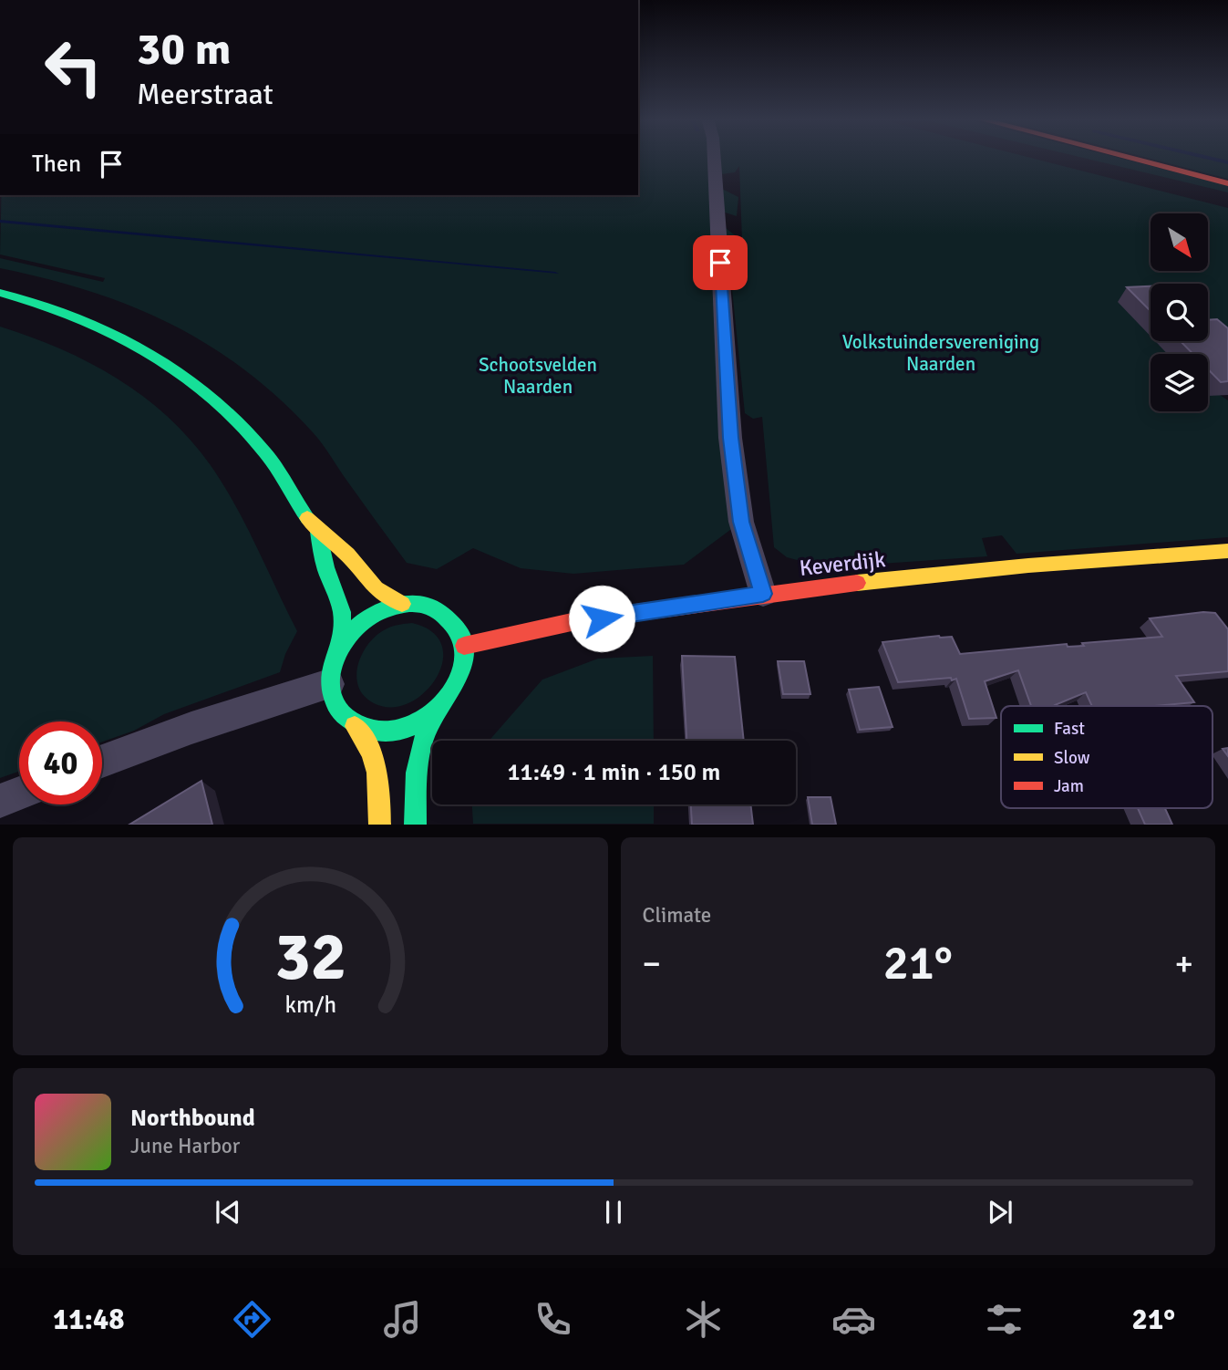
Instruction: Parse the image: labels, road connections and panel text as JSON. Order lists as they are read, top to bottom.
{
  "streets": {
    "street": ["Keverdijk"]
  },
  "parks": ["Volkstuindersvereniging Naarden", "Schootsvelden Naarden"],
  "legend": ["Fast", "Slow", "Jam"],
  "north": "bottom right",
  "page": {
    "turn": ["30 m", "Meerstraat"],
    "then": "Then",
    "limit": "40",
    "trip": "11:49 · 1 min · 150 m",
    "tile": "Climate",
    "heat": ["−", "21°", "+"],
    "song": ["Northbound", "June Harbor"],
    "tabs": ["11:48", "21°"],
    "gauge": ["32", "km/h"]
  }
}
